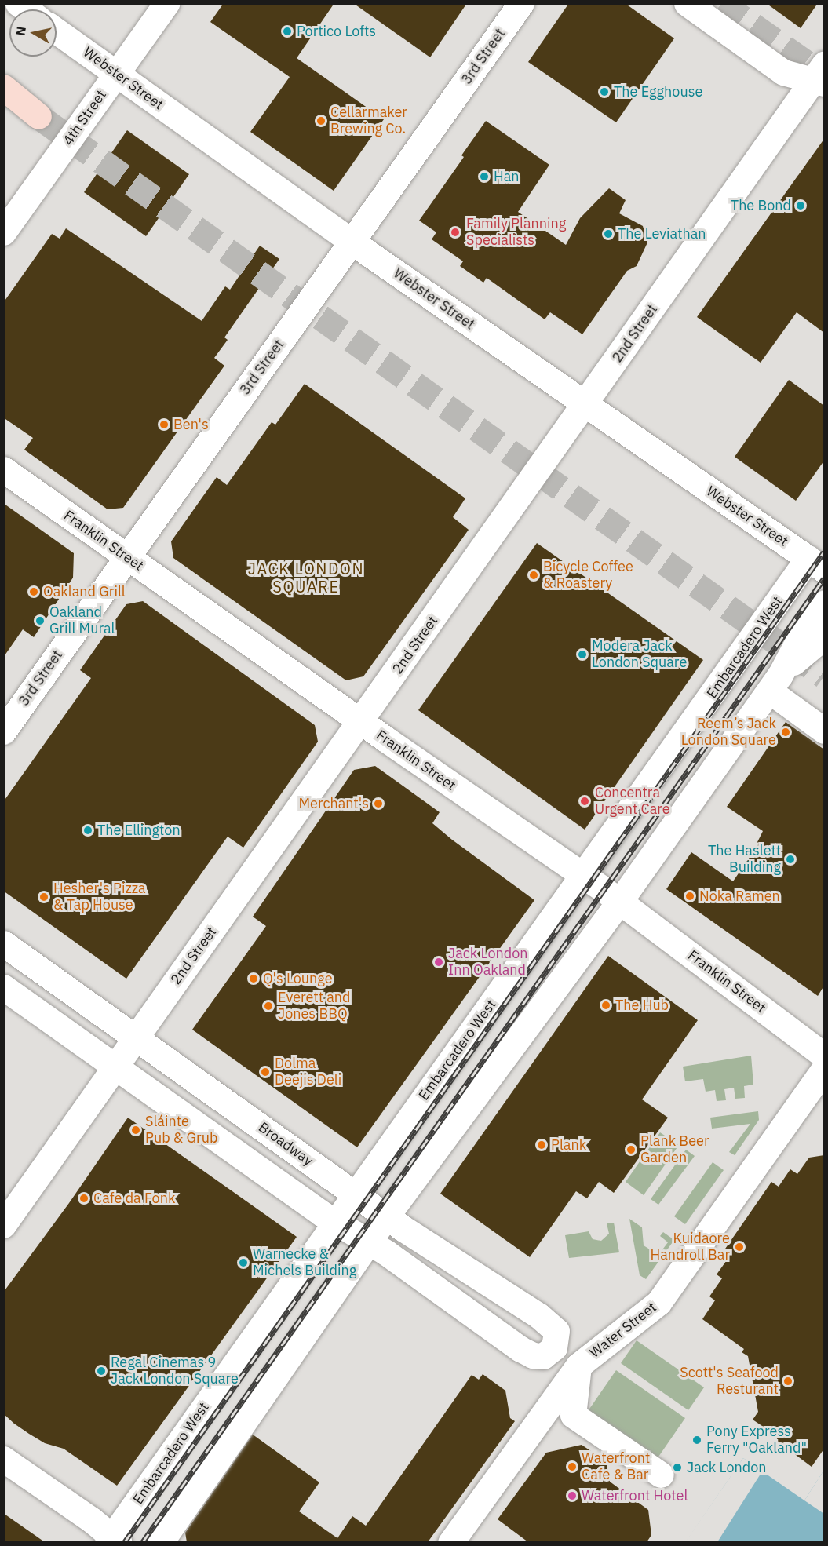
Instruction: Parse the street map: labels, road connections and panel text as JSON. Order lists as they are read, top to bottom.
{
  "streets": {
    "street": [
      "3rd Street",
      "Webster Street",
      "4th Street",
      "2nd Street",
      "Franklin Street",
      "Embarcadero West",
      "Broadway",
      "Water Street"
    ]
  },
  "crossings": [
    ["3rd Street", "Webster Street"],
    ["3rd Street", "Franklin Street"],
    ["Webster Street", "4th Street"],
    ["Webster Street", "2nd Street"],
    ["Webster Street", "Embarcadero West"],
    ["2nd Street", "Franklin Street"],
    ["2nd Street", "Broadway"],
    ["Franklin Street", "Embarcadero West"],
    ["Embarcadero West", "Broadway"]
  ],
  "districts": ["JACK LONDON SQUARE"],
  "places": [
    "Portico Lofts",
    "The Egghouse",
    "Cellarmaker Brewing Co.",
    "Han",
    "The Bond",
    "Family Planning Specialists",
    "The Leviathan",
    "Ben's",
    "Bicycle Coffee & Roastery",
    "Oakland Grill",
    "Oakland Grill Mural",
    "Modera Jack London Square",
    "Reem’s Jack London Square",
    "Concentra Urgent Care",
    "Merchant's",
    "The Ellington",
    "The Haslett Building",
    "Noka Ramen",
    "Hesher's Pizza & Tap House",
    "Jack London Inn Oakland",
    "Q's Lounge",
    "The Hub",
    "Everett and Jones BBQ",
    "Dolma Deejis Deli",
    "Sláinte Pub & Grub",
    "Plank",
    "Plank Beer Garden",
    "Cafe da Fonk",
    "Kuidaore Handroll Bar",
    "Warnecke & Michels Building",
    "Regal Cinemas 9 Jack London Square",
    "Scott's Seafood Resturant",
    "Pony Express Ferry \"Oakland\"",
    "Waterfront Cafe & Bar",
    "Jack London",
    "Waterfront Hotel"
  ],
  "north": "left"
}
